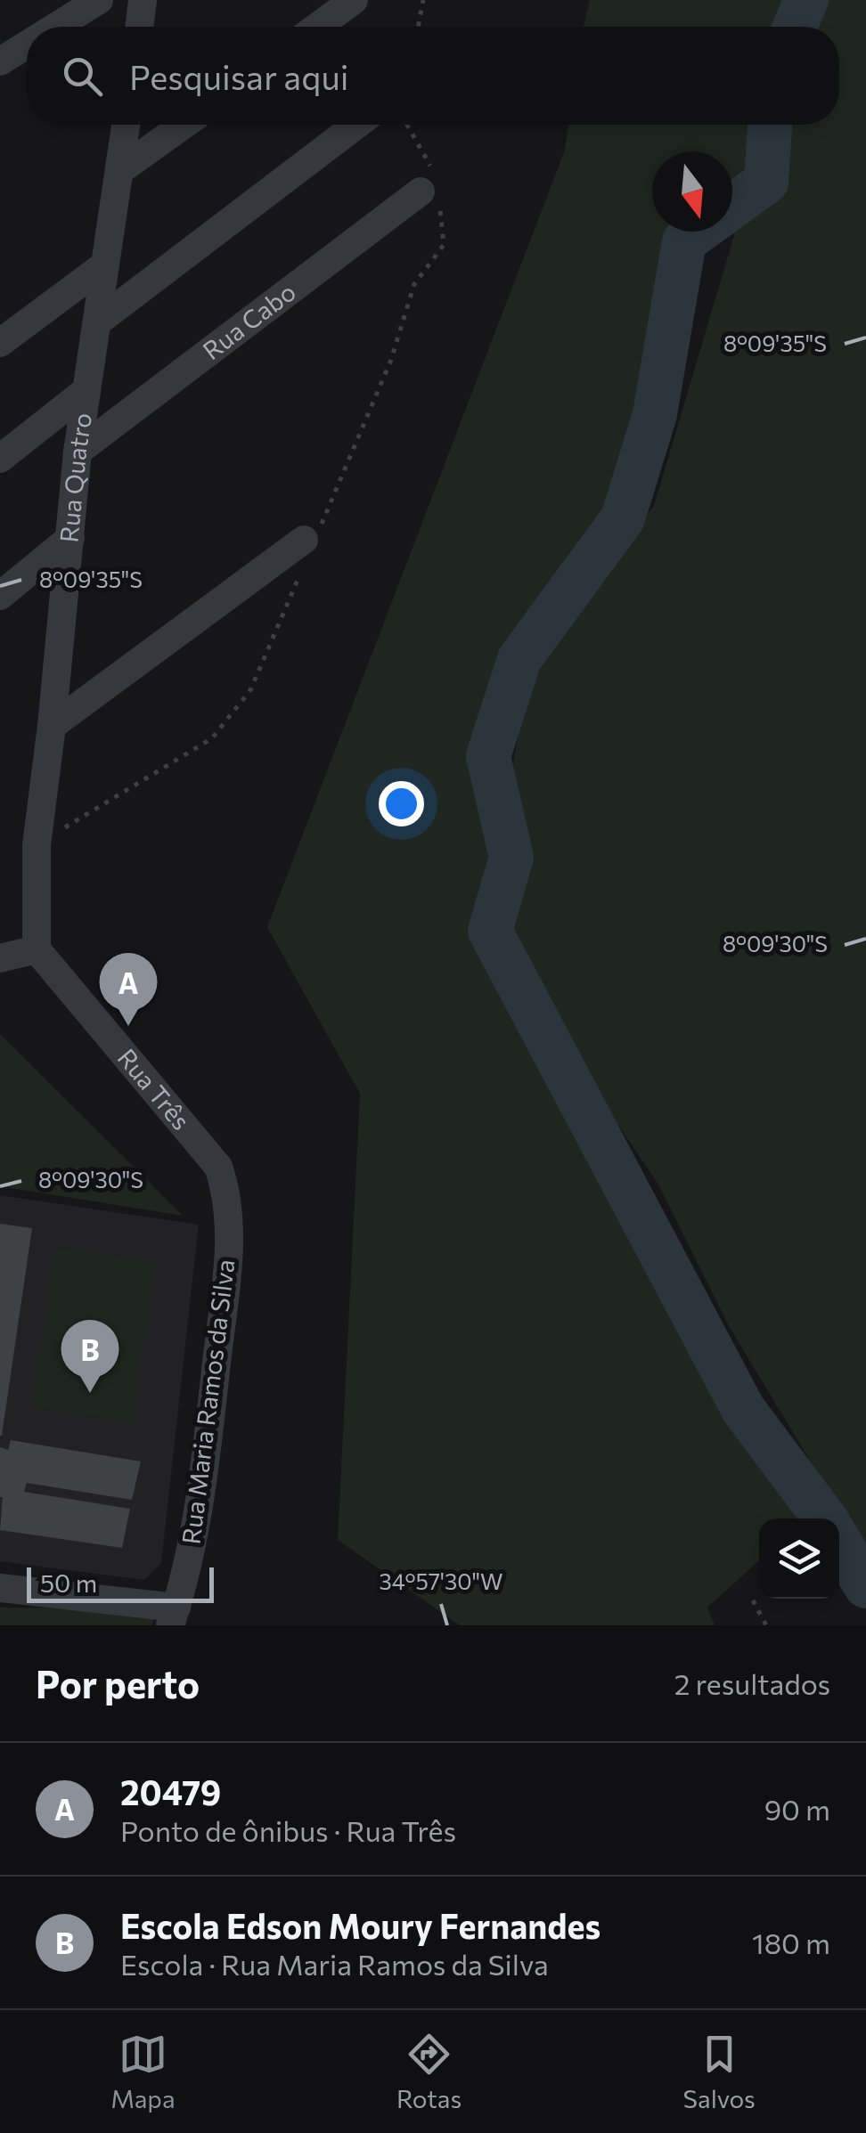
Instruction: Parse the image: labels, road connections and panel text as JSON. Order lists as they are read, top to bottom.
{
  "streets": {
    "street": [
      "Rua Cabo",
      "Rua Quatro",
      "Rua Três",
      "Rua Maria Ramos da Silva"
    ]
  },
  "crossings": [
    ["Rua Cabo", "Rua Quatro"],
    ["Rua Quatro", "Rua Três"],
    ["Rua Três", "Rua Maria Ramos da Silva"]
  ],
  "scale_bar": "50 m",
  "north": "bottom",
  "page": {
    "search": "Pesquisar aqui",
    "pins": ["A", "B"],
    "scale": "50 m",
    "heading": ["Por perto", "2 resultados"],
    "list": [
      {
        "mark": "A",
        "name": "20479",
        "note": "Ponto de ônibus · Rua Três",
        "value": "90 m"
      },
      {
        "mark": "B",
        "name": "Escola Edson Moury Fernandes",
        "note": "Escola · Rua Maria Ramos da Silva",
        "value": "180 m"
      }
    ],
    "nav": ["Mapa", "Rotas", "Salvos"]
  },
  "coordinates": ["8°09'35\"S", "8°09'30\"S", "34°57'30\"W"]
}
